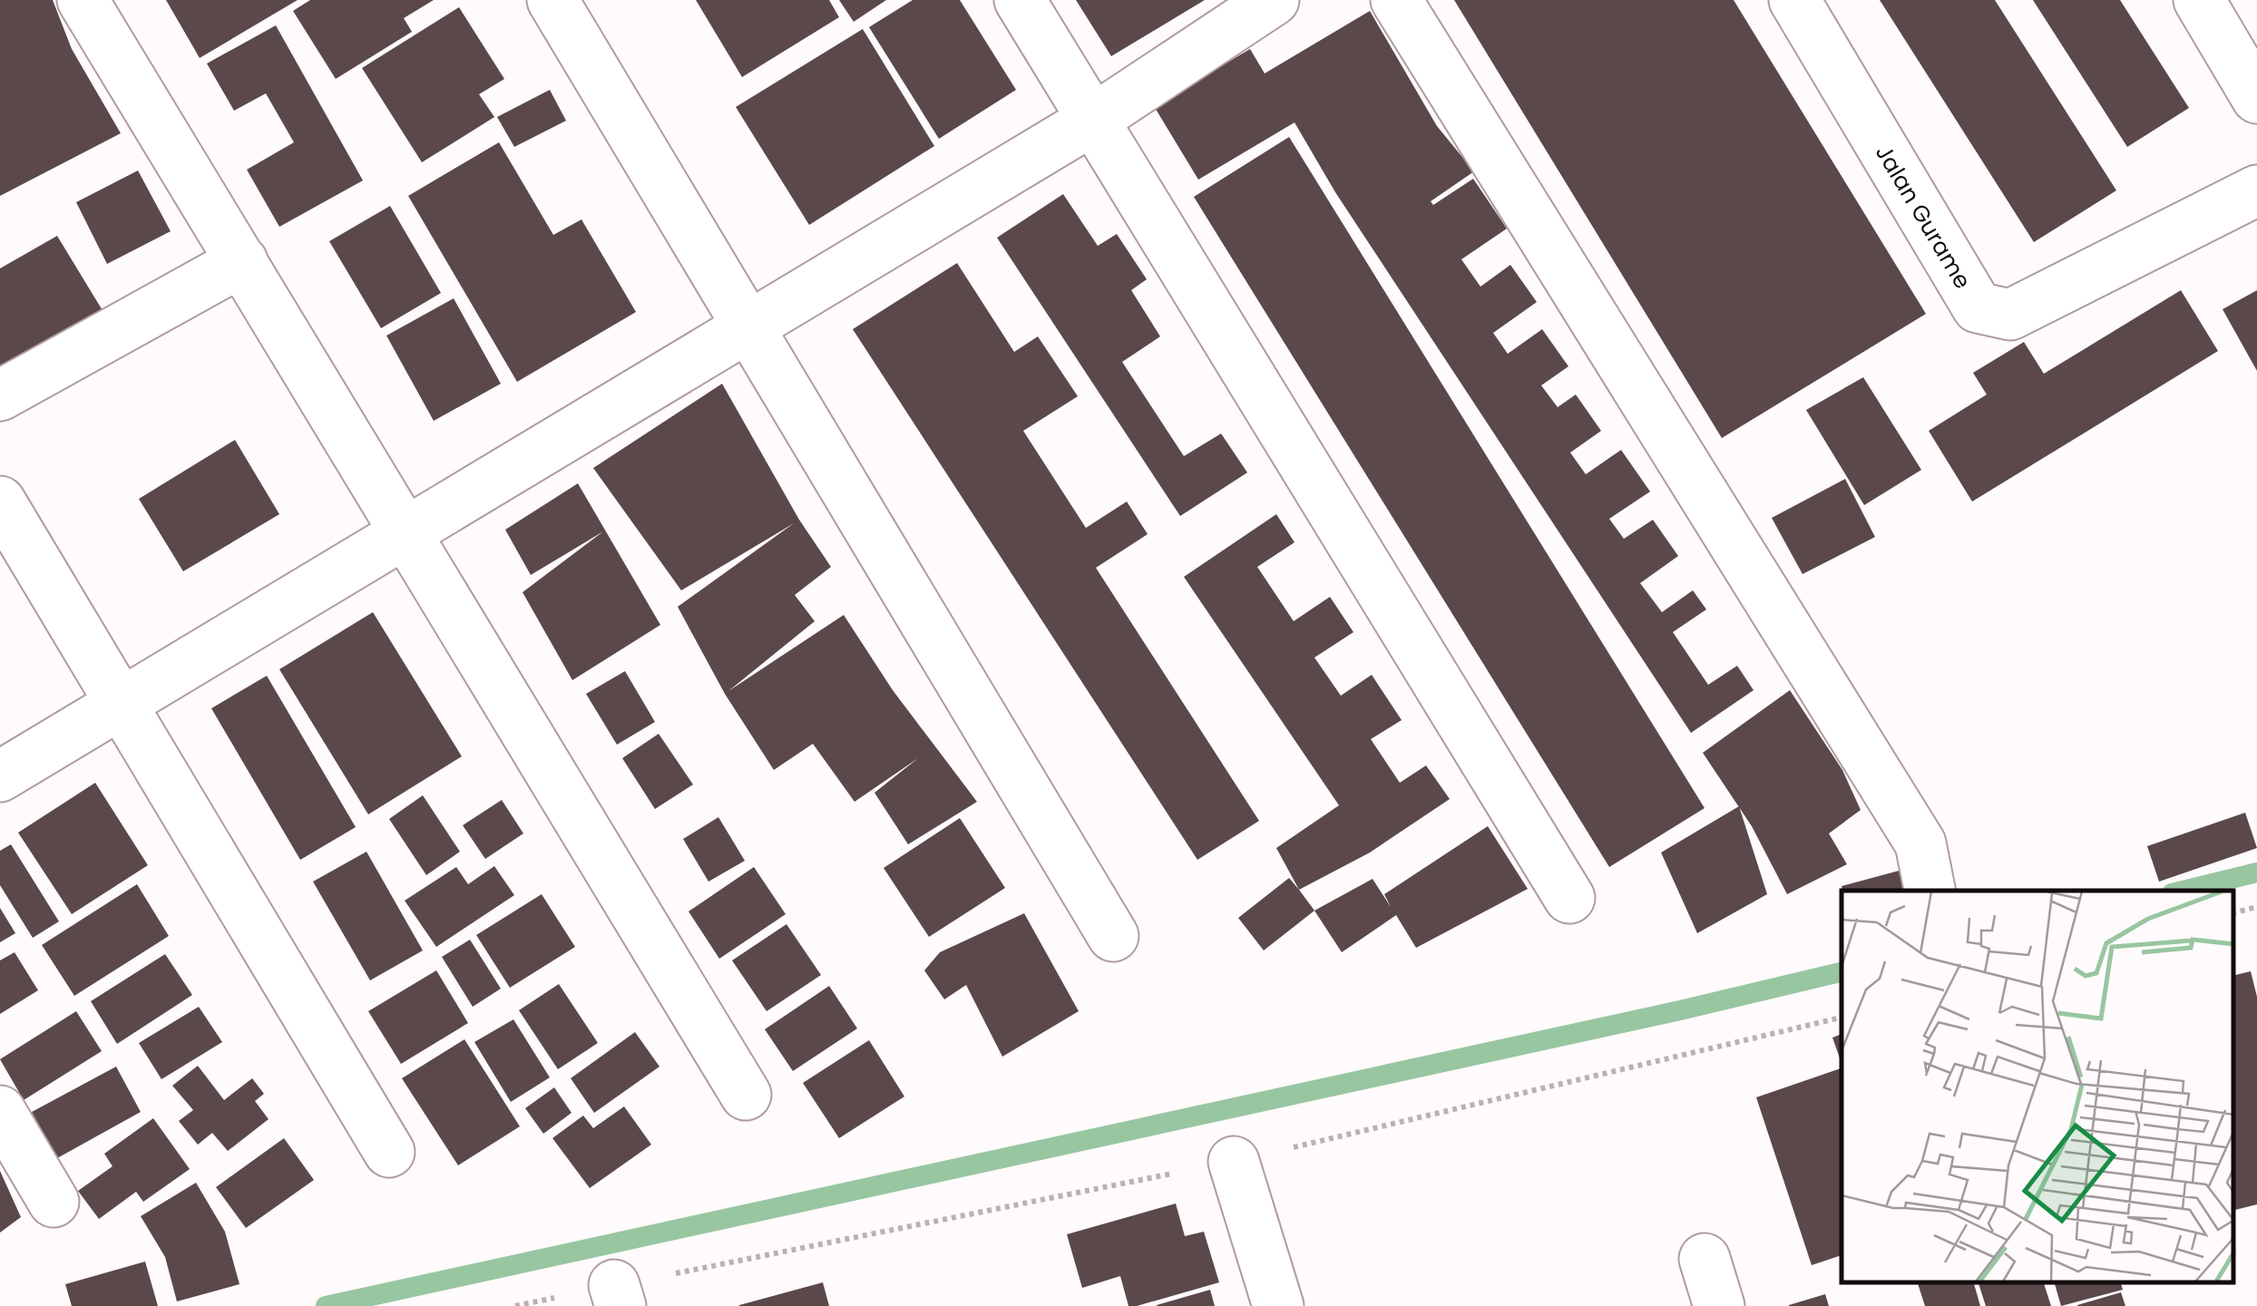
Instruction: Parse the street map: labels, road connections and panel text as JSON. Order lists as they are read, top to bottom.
{
  "streets": {
    "street": ["Jalan Gurame"]
  }
}
